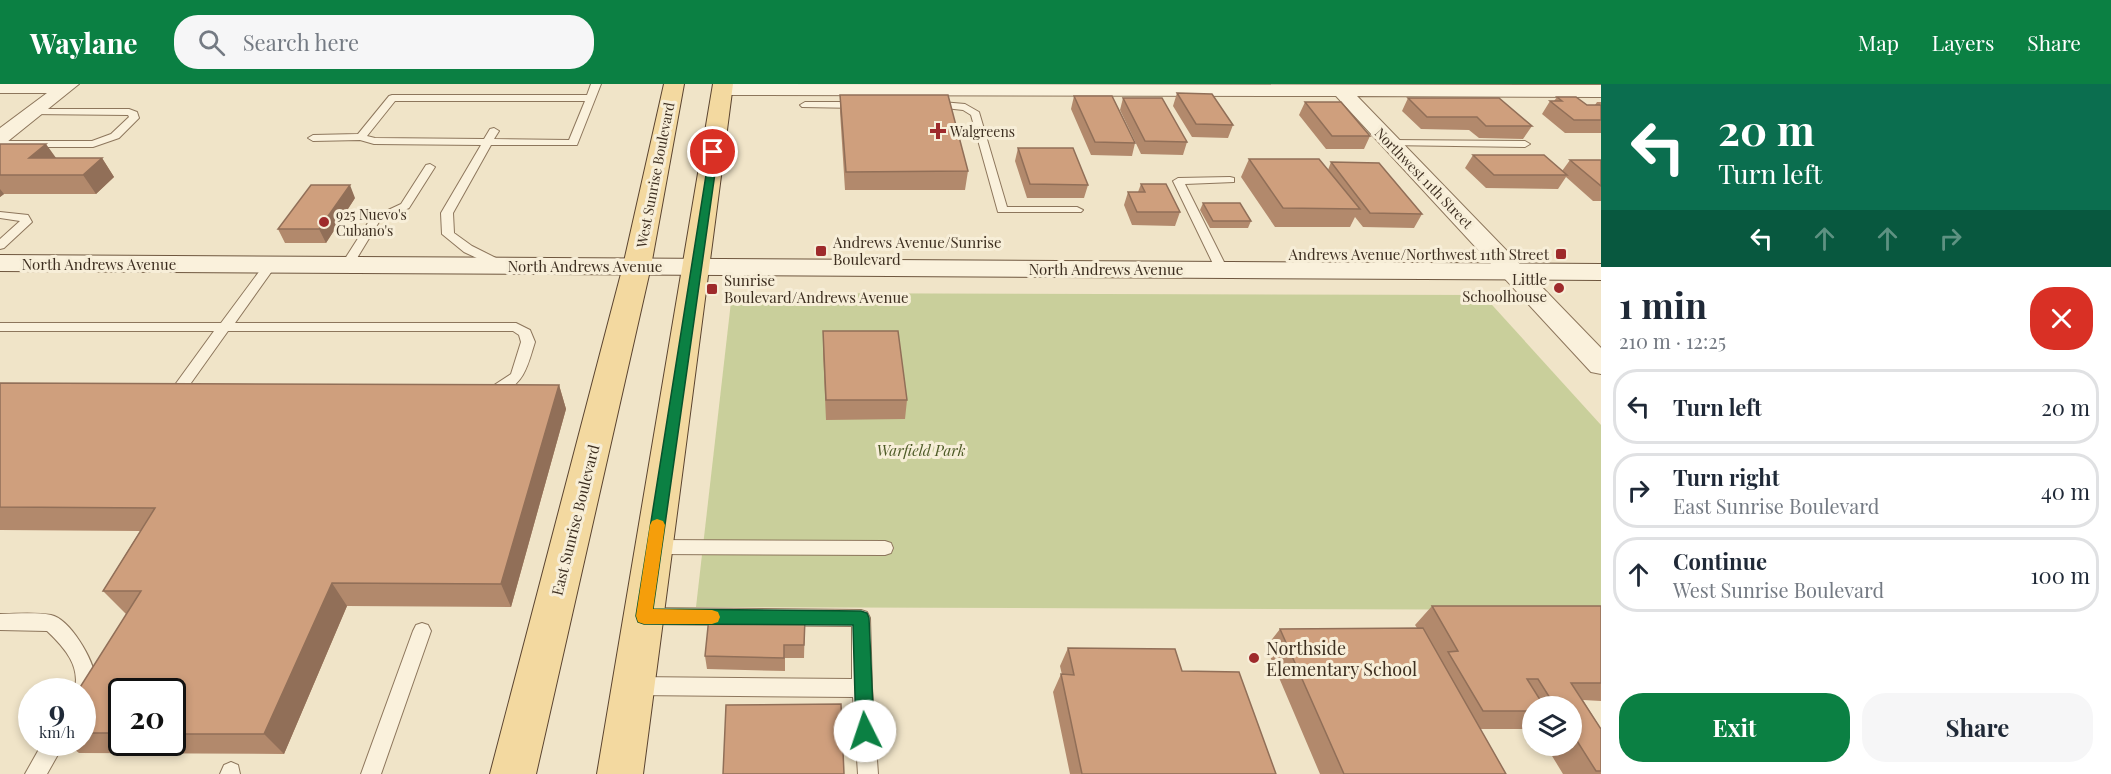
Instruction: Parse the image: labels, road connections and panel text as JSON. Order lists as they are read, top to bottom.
{
  "streets": {
    "main road": ["West Sunrise Boulevard", "North Andrews Avenue", "East Sunrise Boulevard"],
    "street": ["Northwest 11th Street"]
  },
  "crossings": [
    ["West Sunrise Boulevard", "North Andrews Avenue"],
    ["West Sunrise Boulevard", "East Sunrise Boulevard"],
    ["Northwest 11th Street", "North Andrews Avenue"],
    ["North Andrews Avenue", "East Sunrise Boulevard"]
  ],
  "parks": ["Warfield Park"],
  "places": {
    "health": ["Walgreens"],
    "other": ["925 Nuevo's Cubano's", "Little Schoolhouse", "Northside Elementary School"],
    "transit": ["Andrews Avenue/Sunrise Boulevard", "Andrews Avenue/Northwest 11th Street", "Sunrise Boulevard/Andrews Avenue"]
  },
  "page": {
    "header": "Waylane",
    "search": "Search here",
    "nav": ["Map", "Layers", "Share"],
    "turn": ["20 m", "Turn left"],
    "heading": ["1 min", "210 m · 12:25"],
    "list": [
      {
        "name": "Turn left",
        "value": "20 m"
      },
      {
        "name": "Turn right",
        "note": "East Sunrise Boulevard",
        "value": "40 m"
      },
      {
        "name": "Continue",
        "note": "West Sunrise Boulevard",
        "value": "100 m"
      }
    ],
    "speed": "9 km/h",
    "limit": "20",
    "buttons": ["Exit", "Share"]
  }
}
